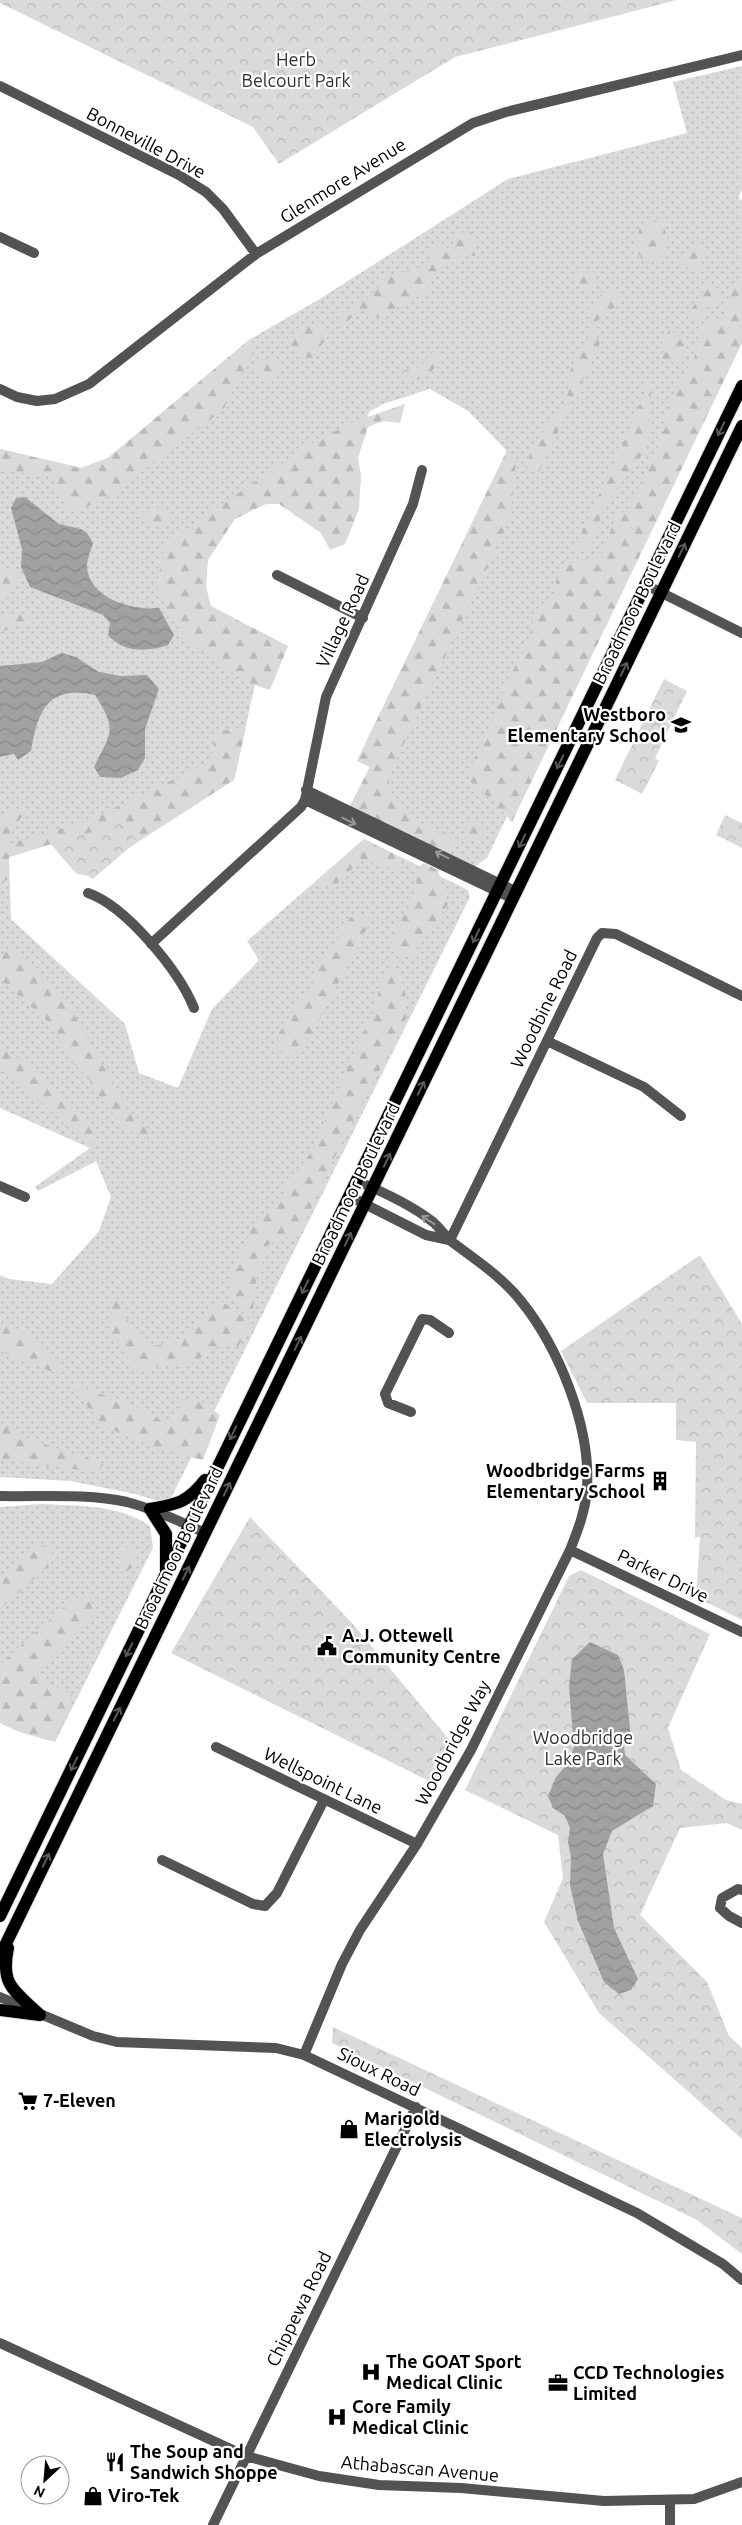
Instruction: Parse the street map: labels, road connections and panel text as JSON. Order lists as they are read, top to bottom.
{
  "streets": {
    "main road": ["Broadmoor Boulevard"],
    "street": [
      "Bonneville Drive",
      "Glenmore Avenue",
      "Village Road",
      "Woodbine Road",
      "Parker Drive",
      "Woodbridge Way",
      "Wellspoint Lane",
      "Sioux Road",
      "Chippewa Road",
      "Athabascan Avenue"
    ]
  },
  "crossings": [
    ["Bonneville Drive", "Glenmore Avenue"],
    ["Broadmoor Boulevard", "Woodbridge Way"],
    ["Woodbine Road", "Woodbridge Way"],
    ["Parker Drive", "Woodbridge Way"],
    ["Woodbridge Way", "Wellspoint Lane"],
    ["Woodbridge Way", "Sioux Road"],
    ["Sioux Road", "Chippewa Road"],
    ["Chippewa Road", "Athabascan Avenue"]
  ],
  "parks": ["Herb Belcourt Park", "Woodbridge Lake Park"],
  "places": {
    "school or university": ["Westboro Elementary School"],
    "building": ["Woodbridge Farms Elementary School"],
    "public building": ["A.J. Ottewell Community Centre"],
    "supermarket": ["7-Eleven"],
    "shop": ["Marigold Electrolysis", "Viro-Tek"],
    "hospital": ["The GOAT Sport Medical Clinic", "Core Family Medical Clinic"],
    "office": ["CCD Technologies Limited"],
    "restaurant": ["The Soup and Sandwich Shoppe"]
  },
  "north": "bottom left"
}
